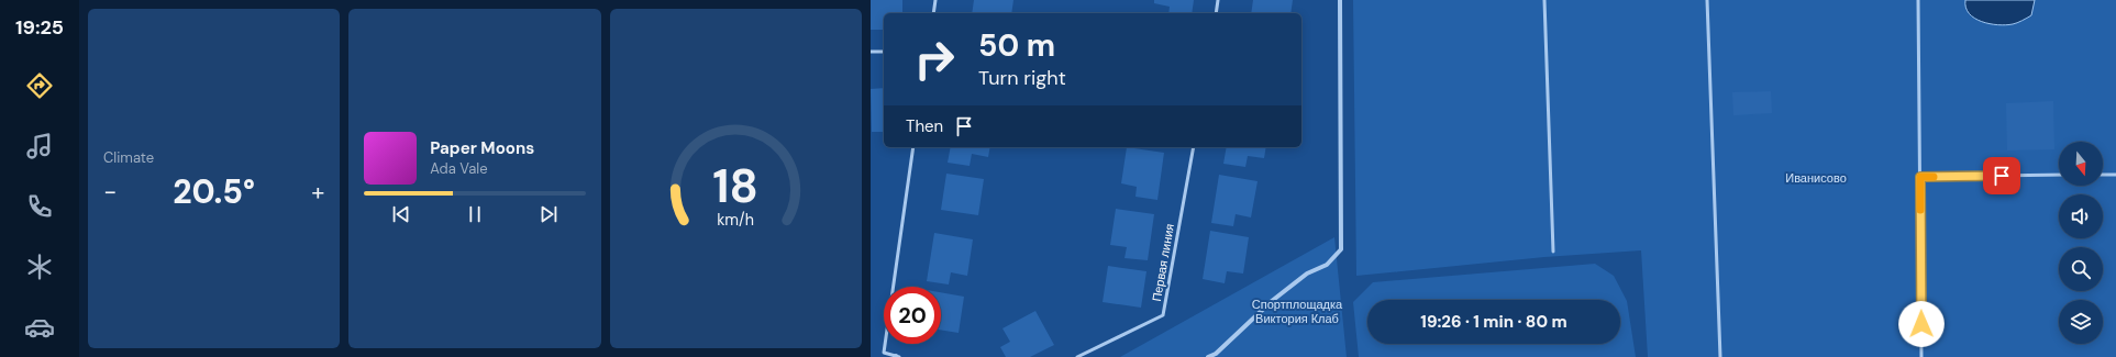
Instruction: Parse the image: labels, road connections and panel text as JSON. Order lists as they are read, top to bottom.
{
  "streets": {
    "lane": ["Первая линия"]
  },
  "parks": ["Иванисово", "Спортплощадка Виктория Клаб"],
  "north": "bottom",
  "page": {
    "tabs": "19:25",
    "tile": "Climate",
    "turn": ["50 m", "Turn right"],
    "then": "Then",
    "song": ["Paper Moons", "Ada Vale"],
    "heat": ["−", "20.5°", "+"],
    "limit": "20",
    "trip": "19:26 · 1 min · 80 m",
    "gauge": ["18", "km/h"]
  }
}
